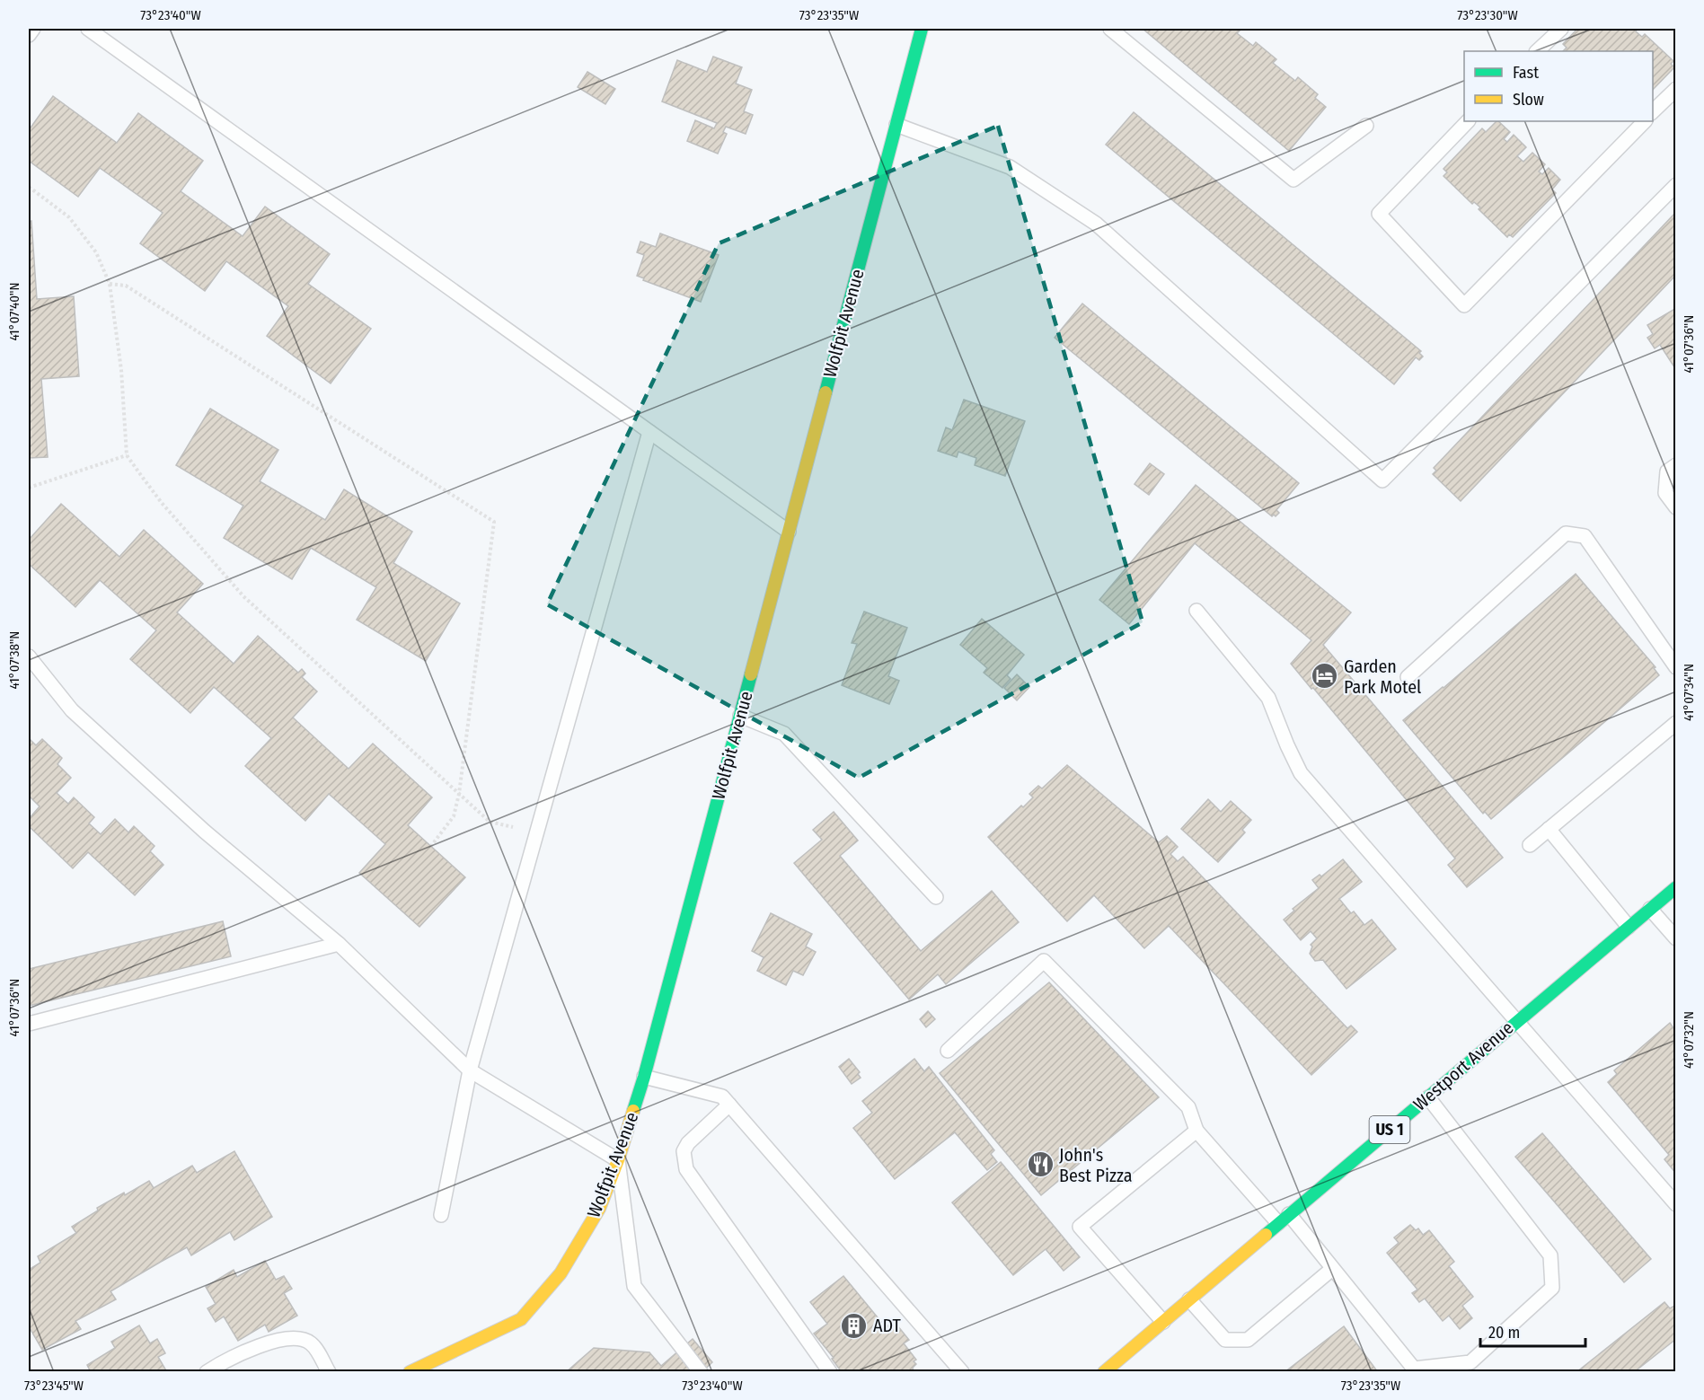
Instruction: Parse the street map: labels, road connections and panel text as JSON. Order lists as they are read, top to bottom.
{
  "streets": {
    "street": ["Wolfpit Avenue", "Westport Avenue", "US 1"]
  },
  "places": {
    "hotel": ["Garden Park Motel"],
    "restaurant": ["John's Best Pizza"],
    "building": ["ADT"]
  },
  "legend": ["Fast", "Slow"],
  "scale_bar": "20 m",
  "coordinates": [
    "73°23'40\"W",
    "73°23'35\"W",
    "73°23'30\"W",
    "41°07'40\"N",
    "41°07'36\"N",
    "41°07'38\"N",
    "41°07'34\"N",
    "41°07'32\"N",
    "73°23'45\"W"
  ]
}
